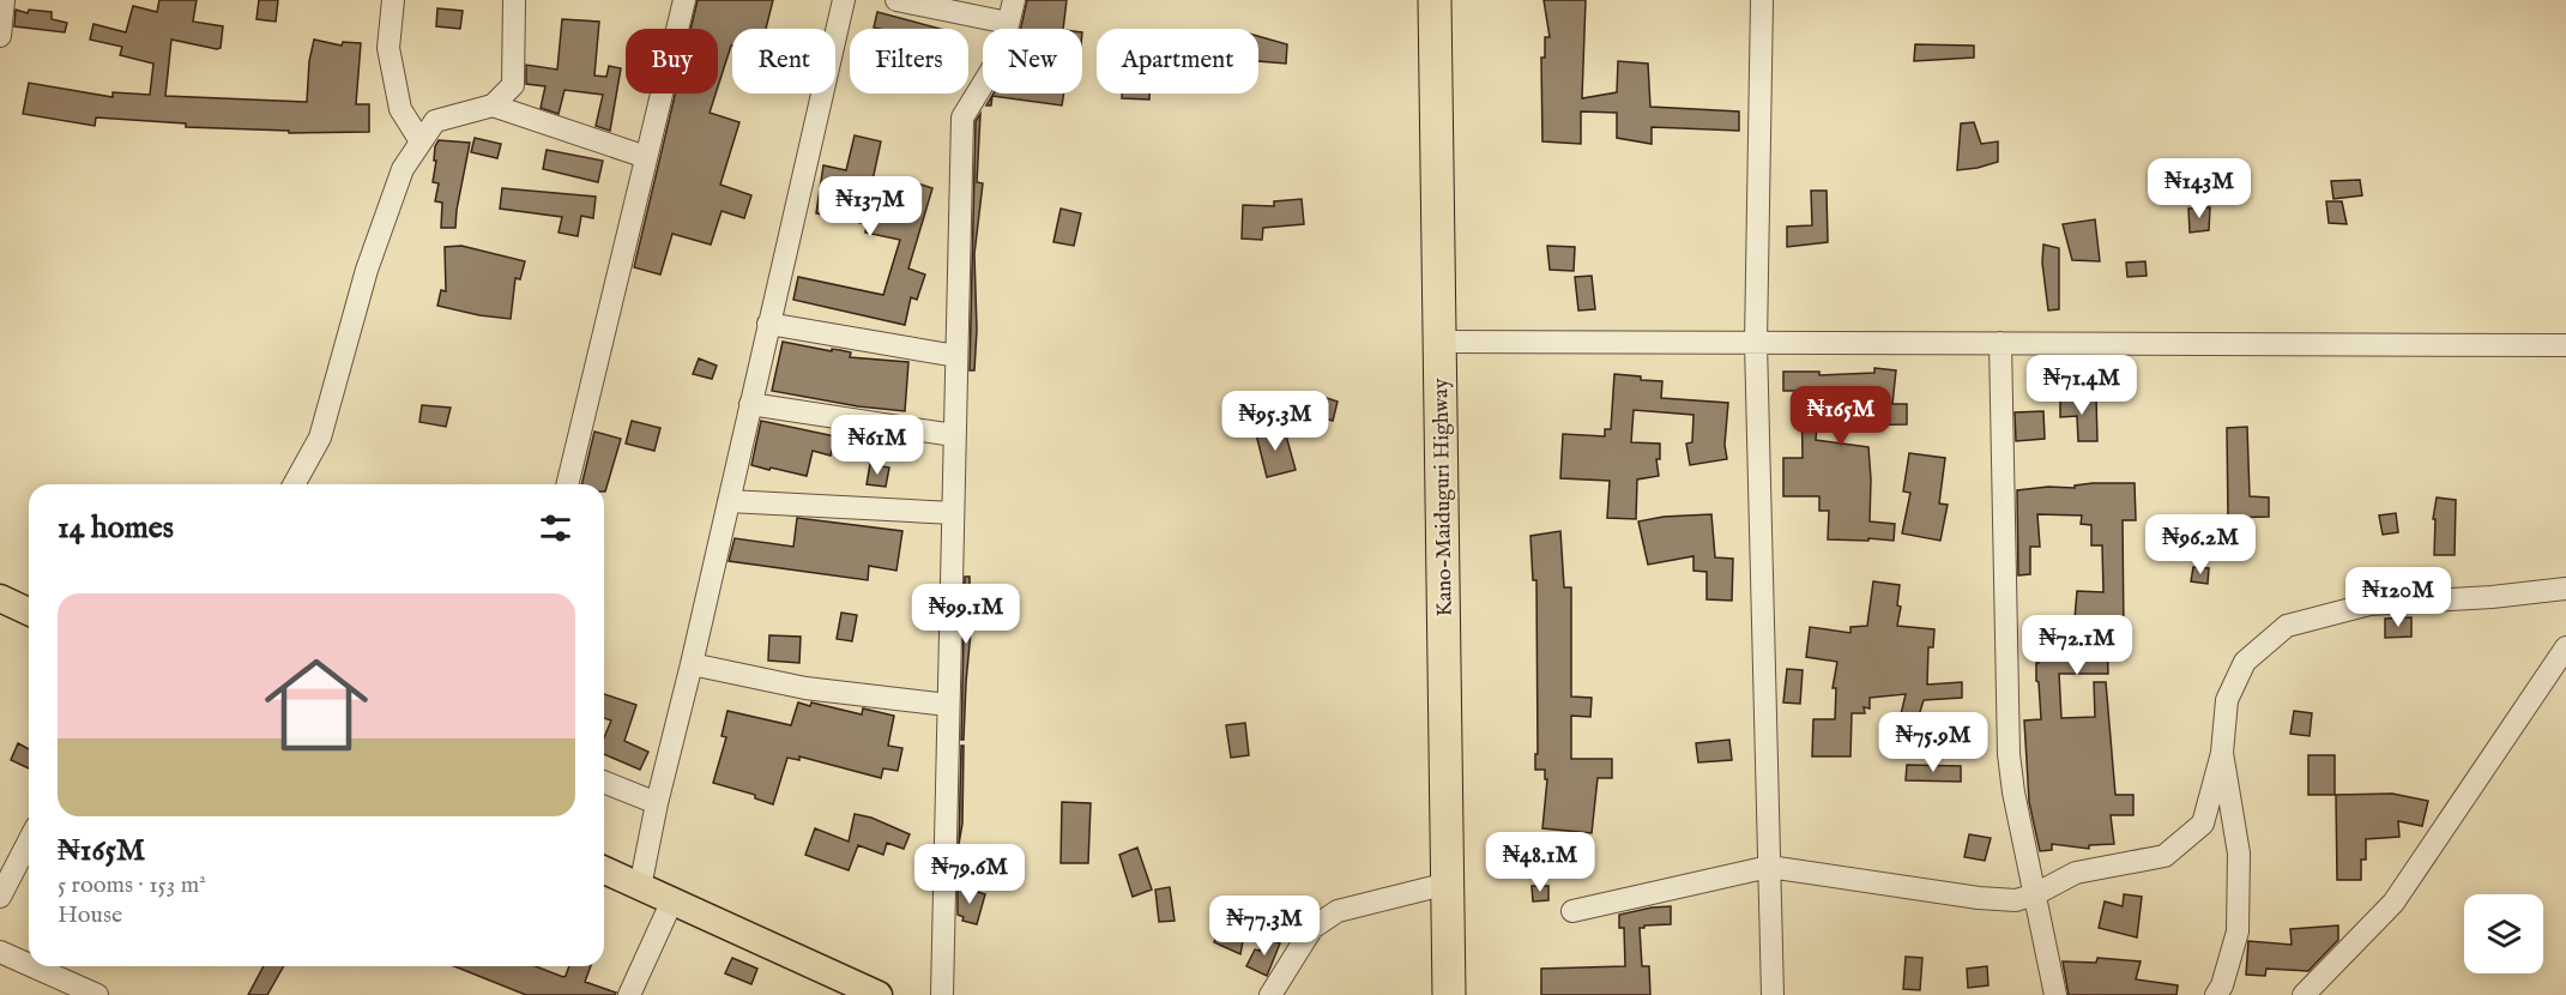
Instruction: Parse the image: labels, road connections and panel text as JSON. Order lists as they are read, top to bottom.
{
  "streets": {
    "highway": ["Kano-Maiduguri Highway"]
  },
  "page": {
    "chip": [
      "Buy",
      "Rent",
      "Filters",
      "New",
      "Apartment"
    ],
    "price": [
      "₦143M",
      "₦137M",
      "₦71.4M",
      "₦165M",
      "₦95.3M",
      "₦61M",
      "₦96.2M",
      "₦120M",
      "₦99.1M",
      "₦72.1M",
      "₦75.9M",
      "₦48.1M",
      "₦79.6M",
      "₦77.3M"
    ],
    "heading": "14 homes",
    "list": [
      {
        "name": "₦165M",
        "note": "5 rooms · 153 m² · House"
      }
    ]
  }
}
